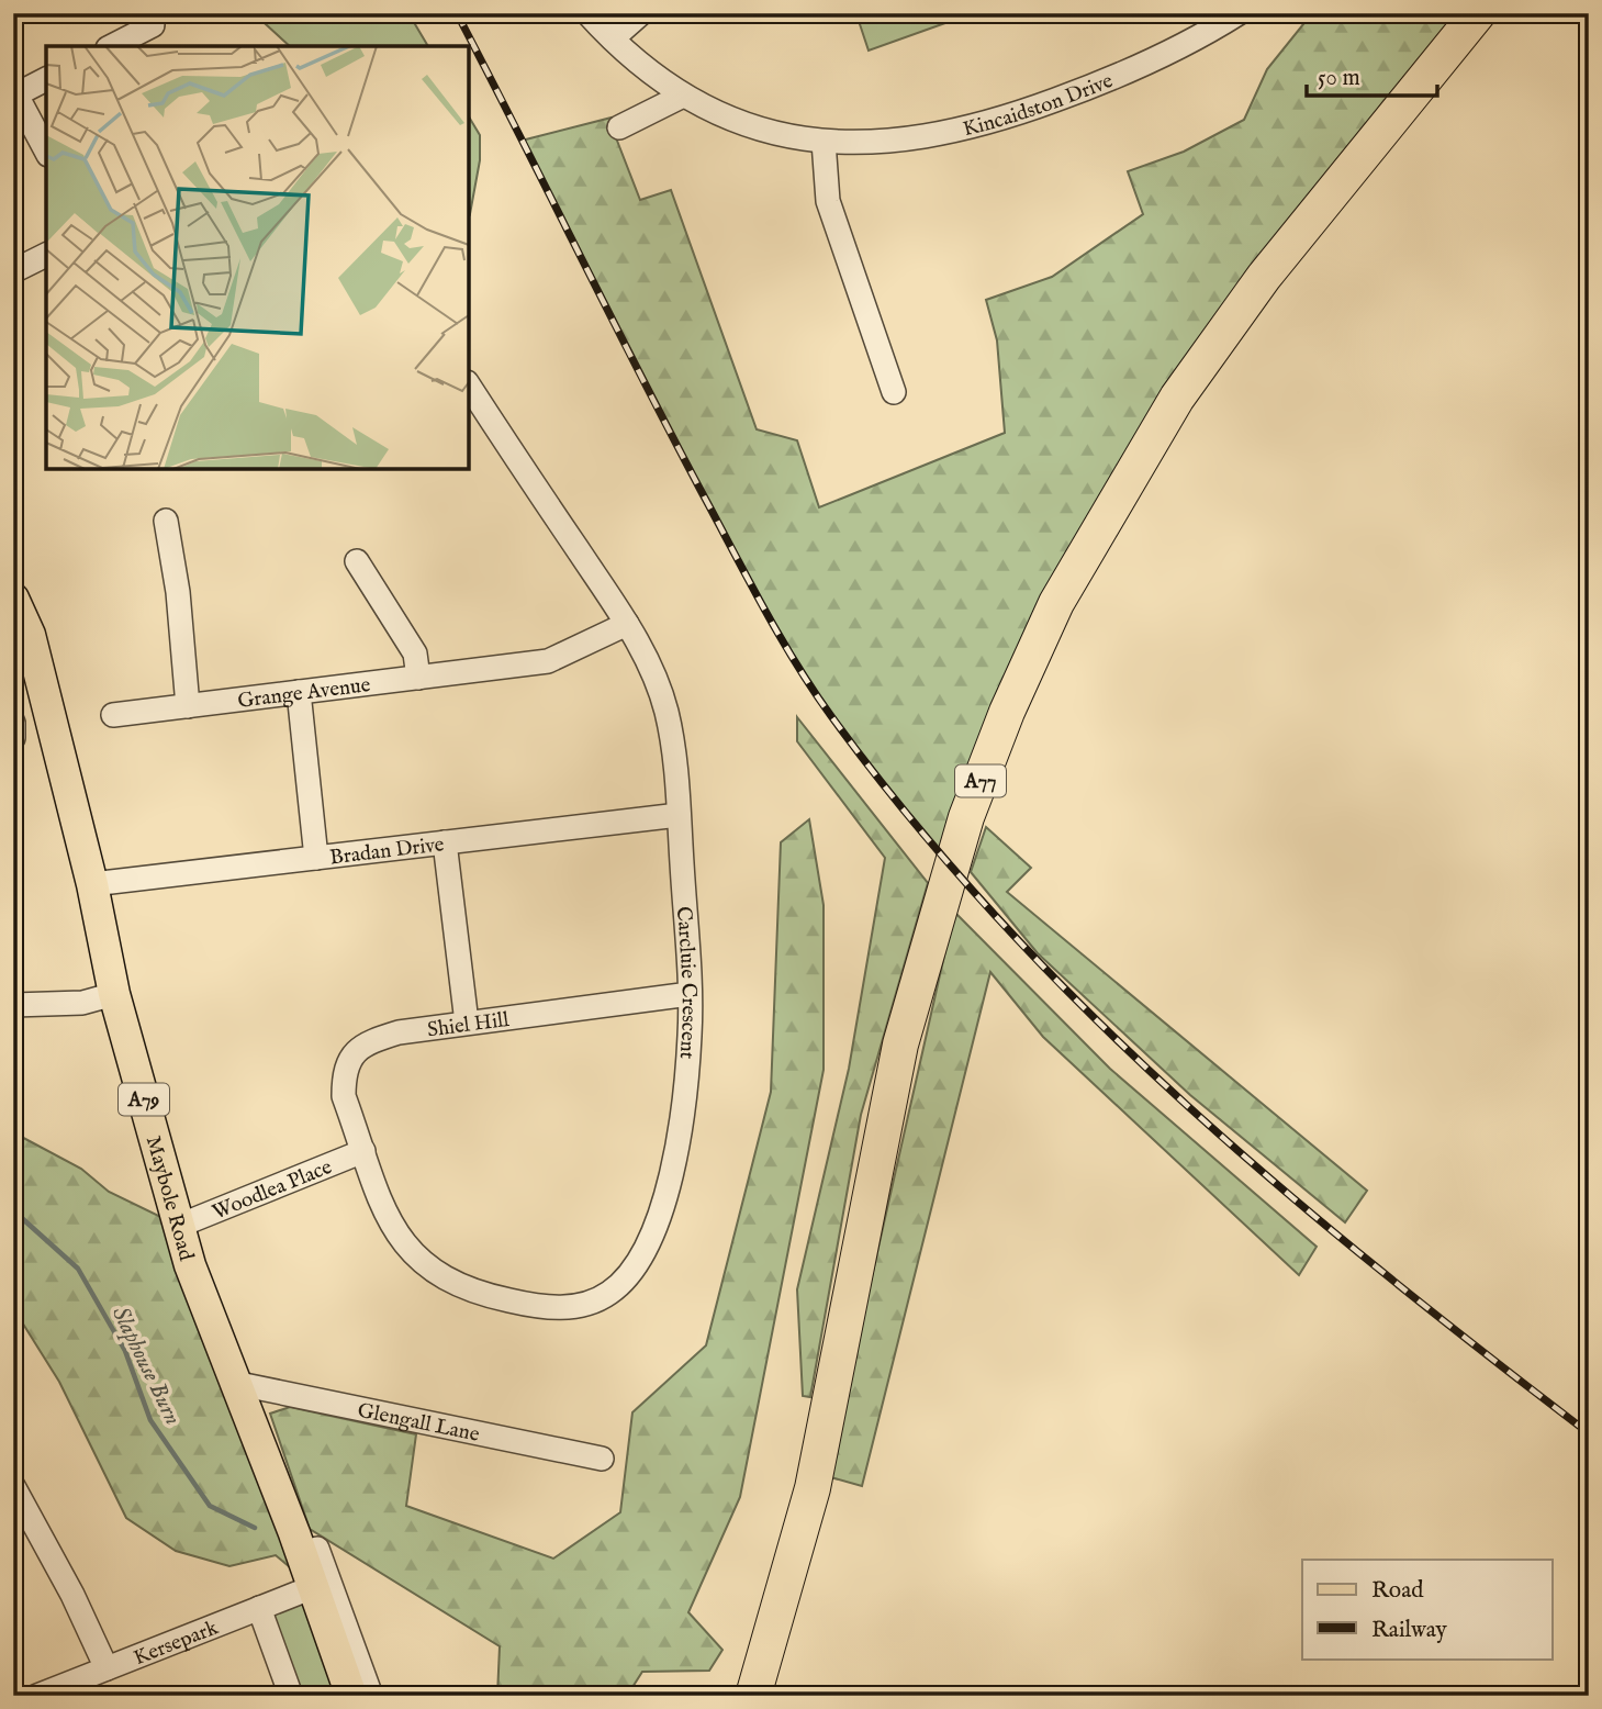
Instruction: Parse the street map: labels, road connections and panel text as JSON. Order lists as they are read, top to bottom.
{
  "streets": {
    "highway": ["A77"],
    "main road": ["A79", "Maybole Road"],
    "street": [
      "Kincaidston Drive",
      "Grange Avenue",
      "Bradan Drive",
      "Carcluie Crescent",
      "Shiel Hill",
      "Woodlea Place",
      "Glengall Lane",
      "Kersepark"
    ]
  },
  "crossings": [
    ["Grange Avenue", "Carcluie Crescent"],
    ["Bradan Drive", "Carcluie Crescent"],
    ["Bradan Drive", "Maybole Road"],
    ["Carcluie Crescent", "Shiel Hill"],
    ["Carcluie Crescent", "Woodlea Place"],
    ["Shiel Hill", "Woodlea Place"],
    ["Woodlea Place", "Maybole Road"],
    ["Maybole Road", "Glengall Lane"],
    ["Maybole Road", "Kersepark"]
  ],
  "water": ["Slaphouse Burn"],
  "legend": ["Road", "Railway"],
  "scale_bar": "50 m"
}
